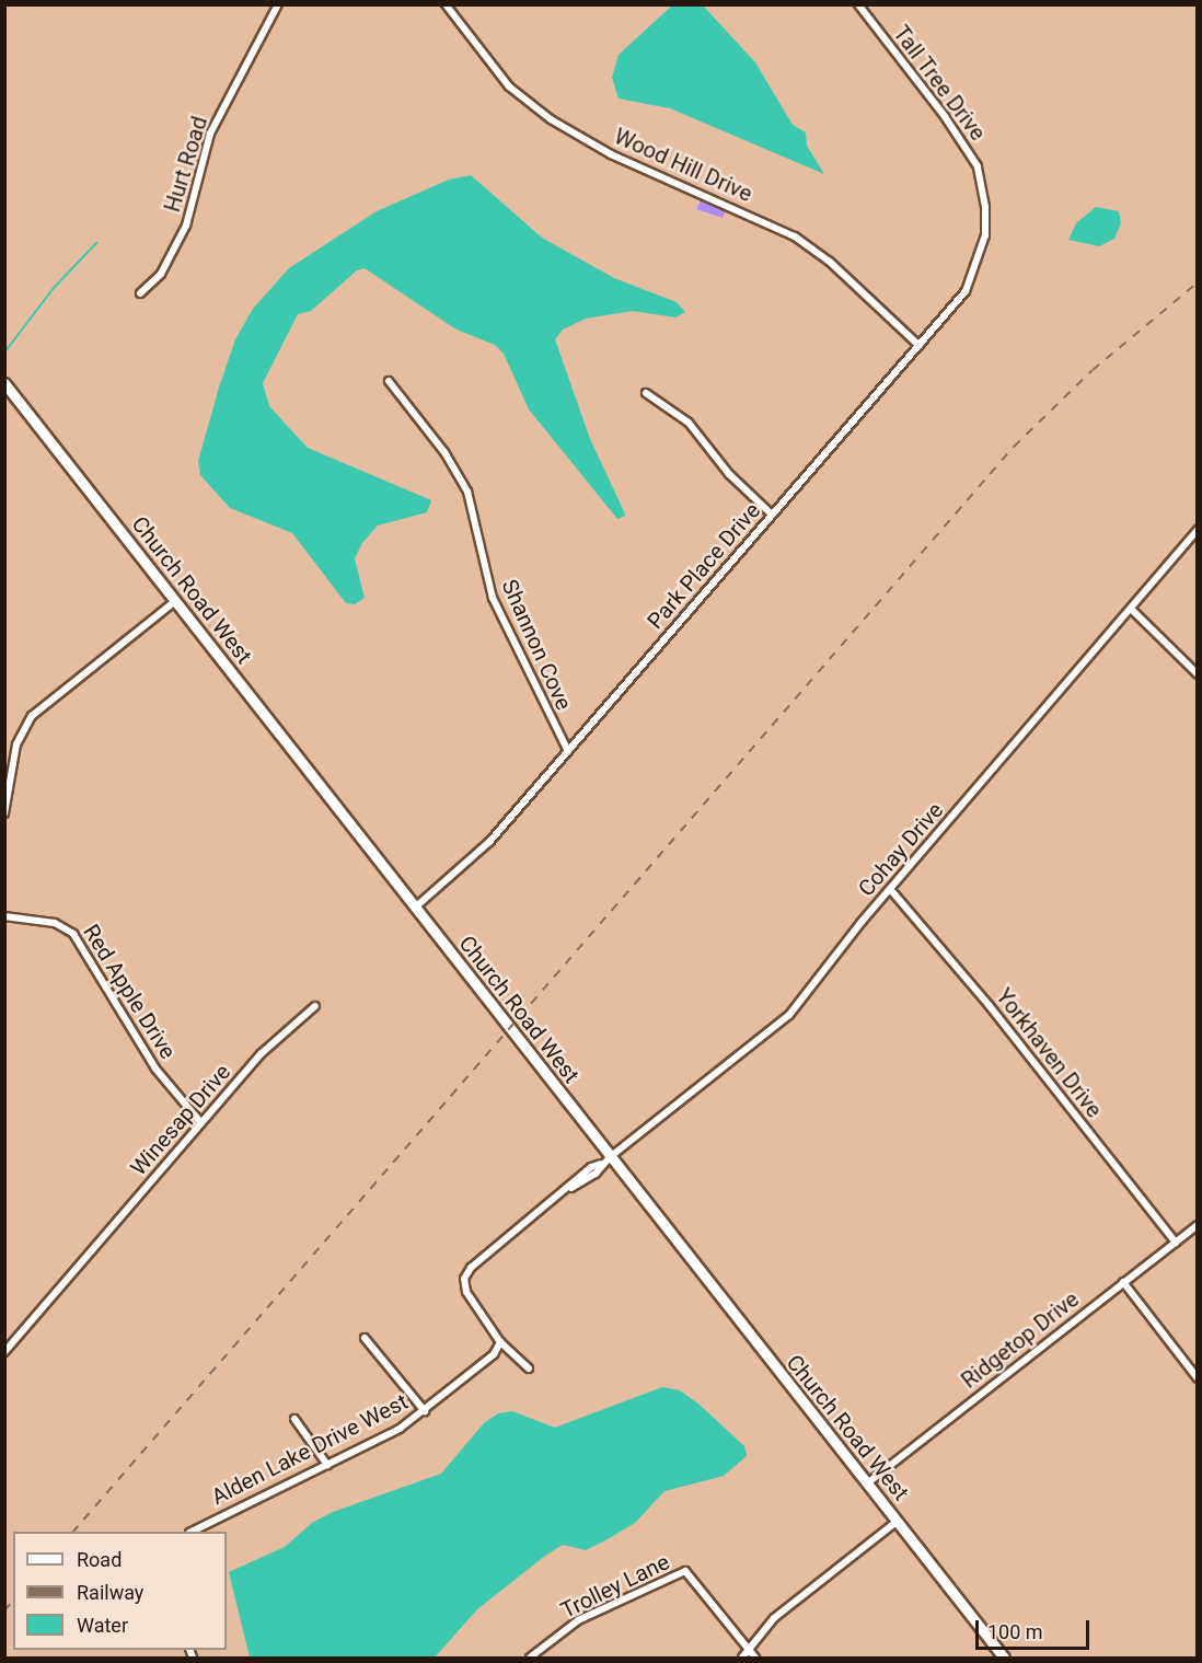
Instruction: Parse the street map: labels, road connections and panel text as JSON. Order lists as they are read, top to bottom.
{
  "streets": {
    "street": [
      "Tall Tree Drive",
      "Hurt Road",
      "Wood Hill Drive",
      "Park Place Drive",
      "Church Road West",
      "Shannon Cove",
      "Cohay Drive",
      "Red Apple Drive",
      "Yorkhaven Drive",
      "Winesap Drive",
      "Ridgetop Drive",
      "Alden Lake Drive West",
      "Trolley Lane"
    ]
  },
  "crossings": [
    ["Tall Tree Drive", "Park Place Drive"],
    ["Wood Hill Drive", "Park Place Drive"],
    ["Park Place Drive", "Church Road West"],
    ["Park Place Drive", "Shannon Cove"],
    ["Church Road West", "Cohay Drive"],
    ["Church Road West", "Ridgetop Drive"],
    ["Cohay Drive", "Yorkhaven Drive"],
    ["Cohay Drive", "Alden Lake Drive West"],
    ["Red Apple Drive", "Winesap Drive"],
    ["Yorkhaven Drive", "Ridgetop Drive"]
  ],
  "legend": ["Road", "Railway", "Water"],
  "scale_bar": "100 m"
}
